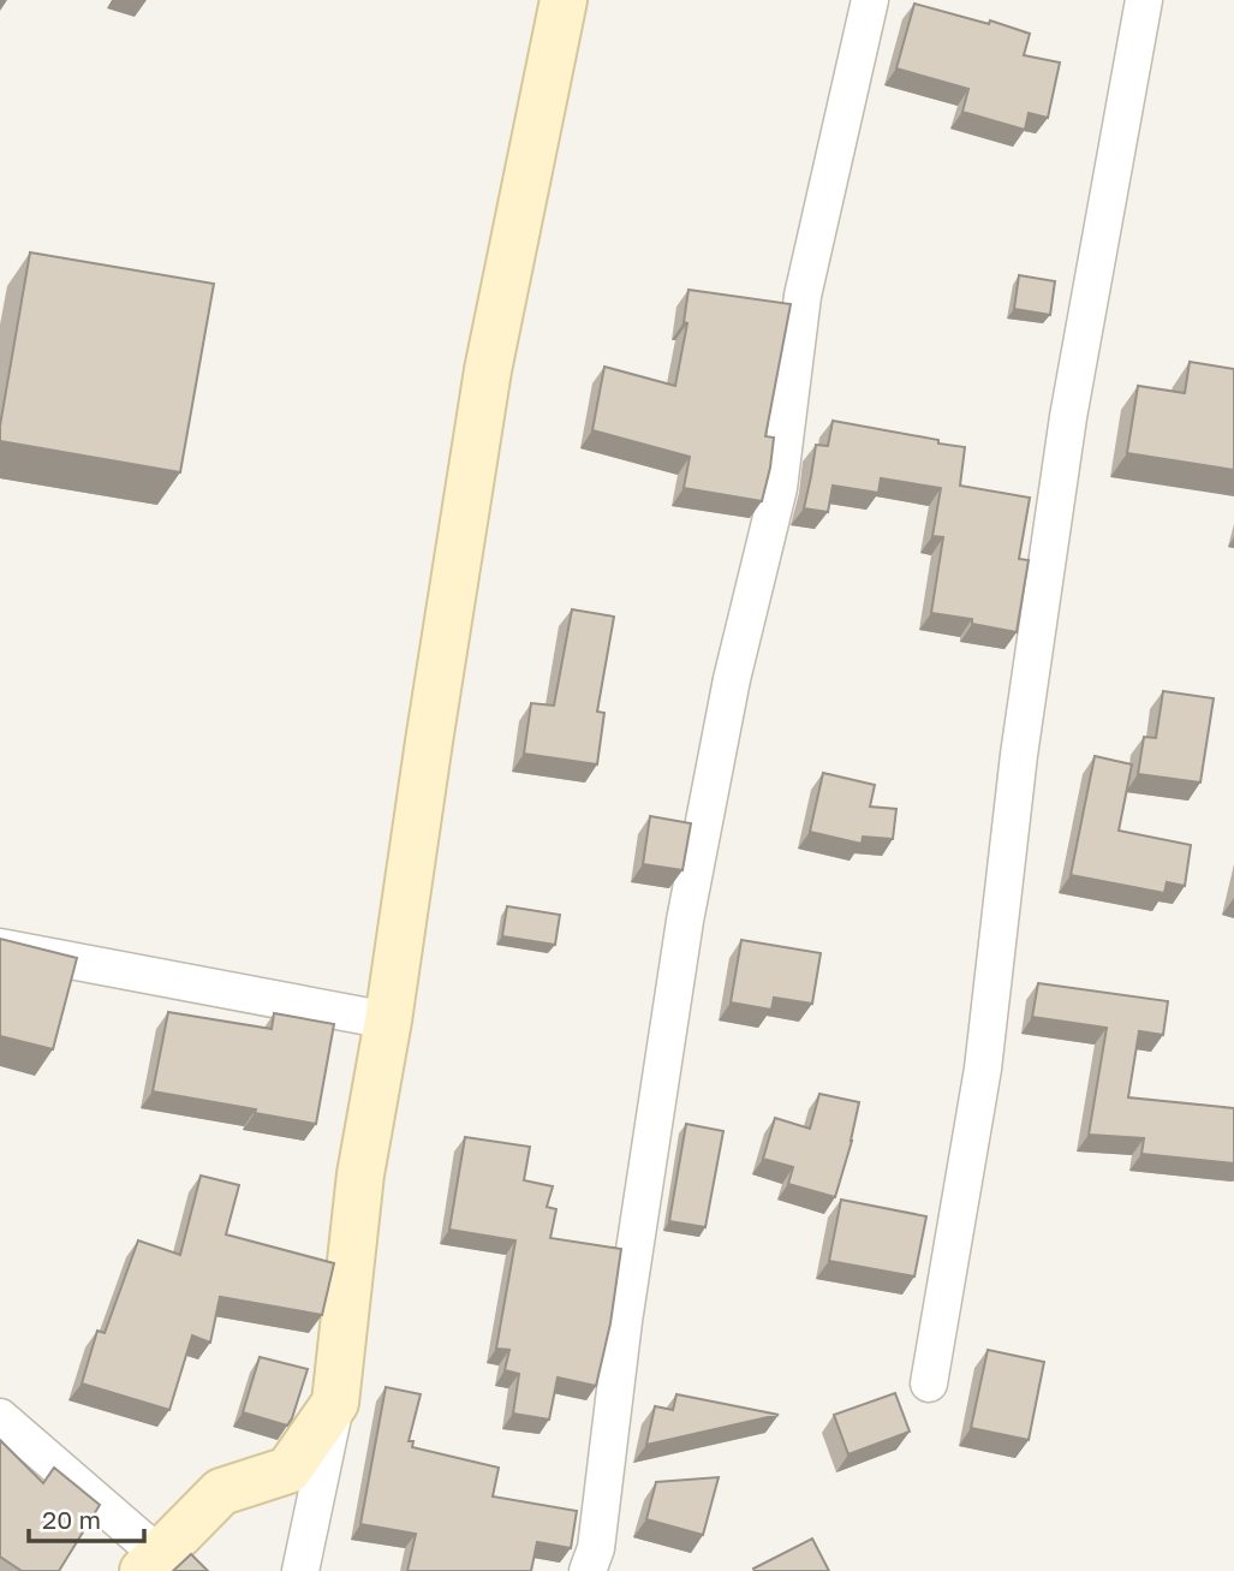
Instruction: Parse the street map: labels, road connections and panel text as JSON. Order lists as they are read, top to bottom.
{
  "scale_bar": "20 m"
}
